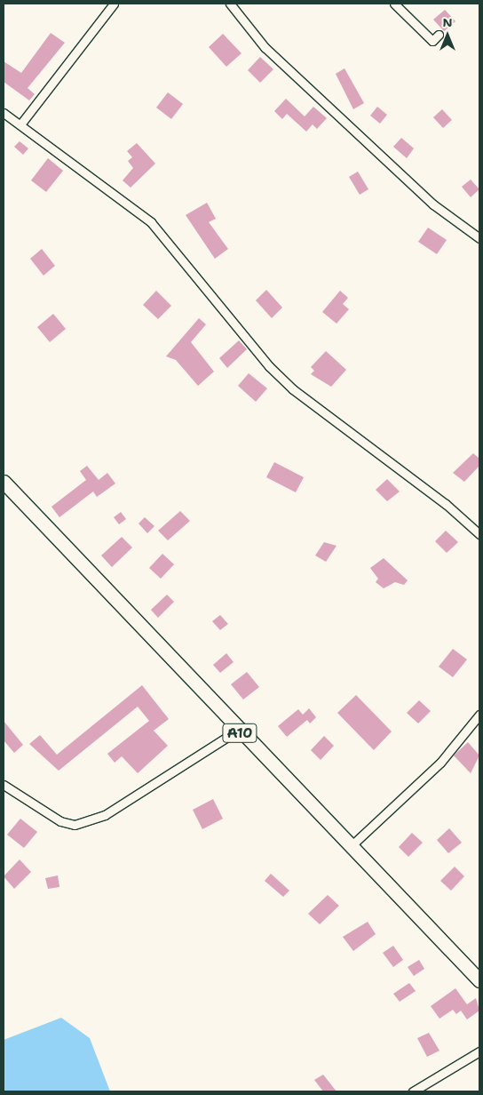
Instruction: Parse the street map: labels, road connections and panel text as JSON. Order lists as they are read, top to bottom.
{
  "streets": {
    "highway": ["A10"]
  },
  "north": "top"
}
